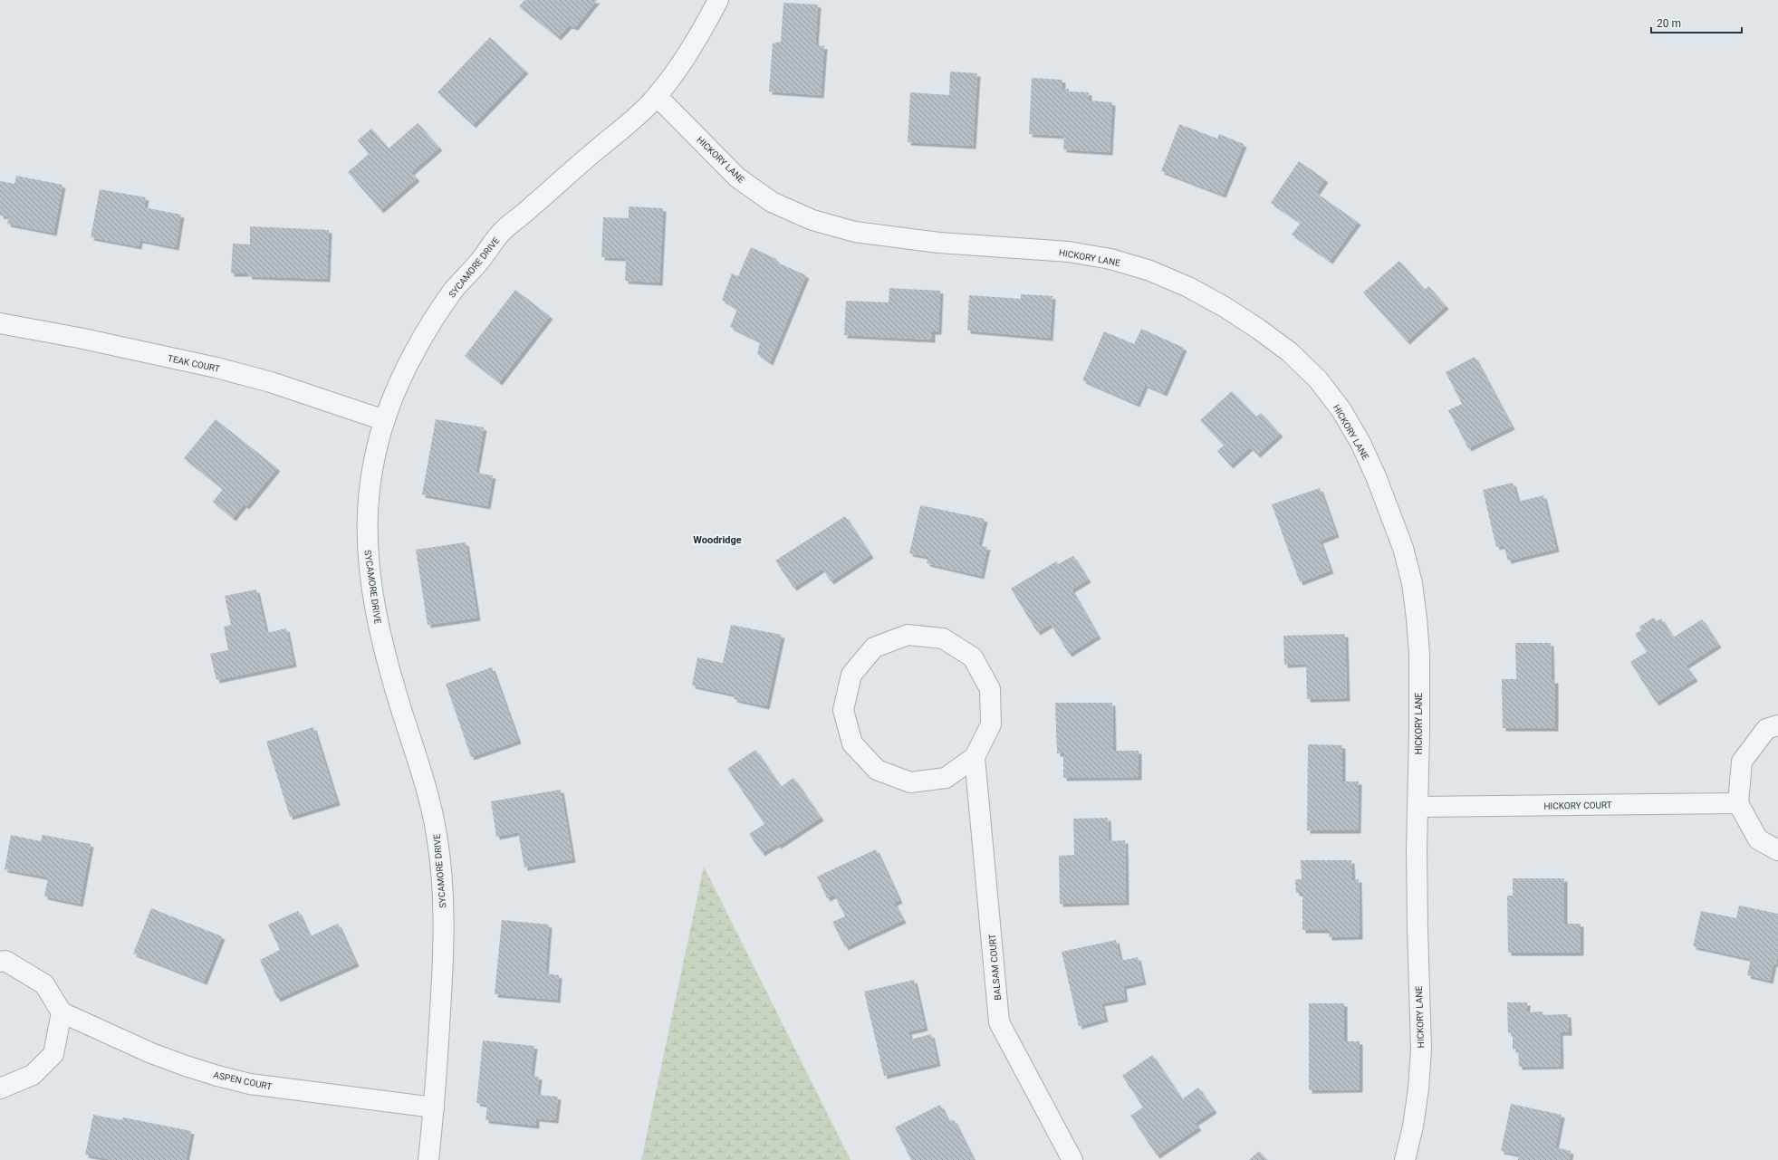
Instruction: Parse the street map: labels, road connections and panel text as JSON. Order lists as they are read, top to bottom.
{
  "streets": {
    "street": [
      "HICKORY LANE",
      "SYCAMORE DRIVE",
      "TEAK COURT",
      "HICKORY COURT",
      "BALSAM COURT",
      "ASPEN COURT"
    ]
  },
  "crossings": [
    ["HICKORY LANE", "SYCAMORE DRIVE"],
    ["HICKORY LANE", "HICKORY COURT"],
    ["SYCAMORE DRIVE", "TEAK COURT"],
    ["SYCAMORE DRIVE", "ASPEN COURT"]
  ],
  "districts": ["Woodridge"],
  "scale_bar": "20 m"
}
